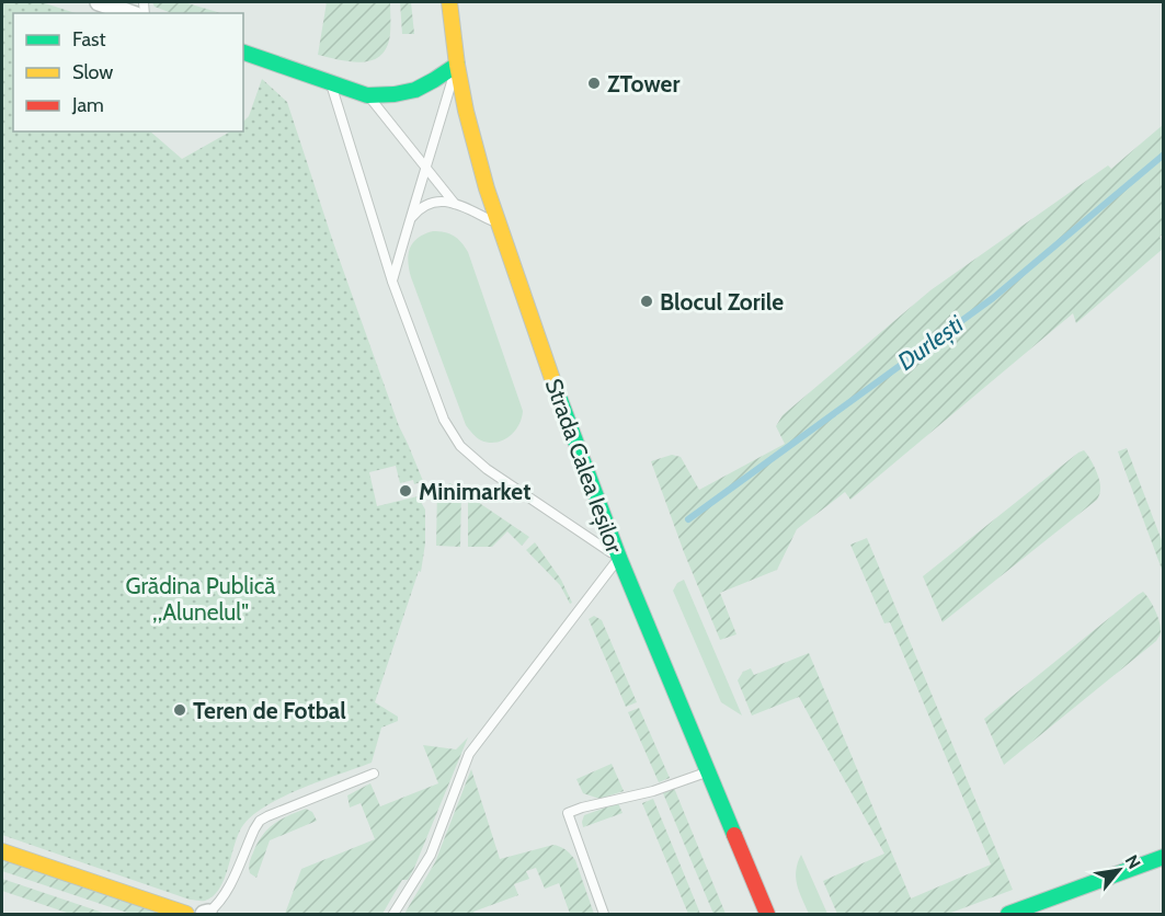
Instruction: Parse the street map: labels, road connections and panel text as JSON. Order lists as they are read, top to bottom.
{
  "streets": {
    "main road": ["Strada Calea Ieșilor"]
  },
  "water": ["Durlești"],
  "parks": ["Grădina Publică ,,Alunelul\""],
  "places": [
    "ZTower",
    "Blocul Zorile",
    "Minimarket",
    "Teren de Fotbal"
  ],
  "legend": ["Fast", "Slow", "Jam"],
  "north": "top right"
}
